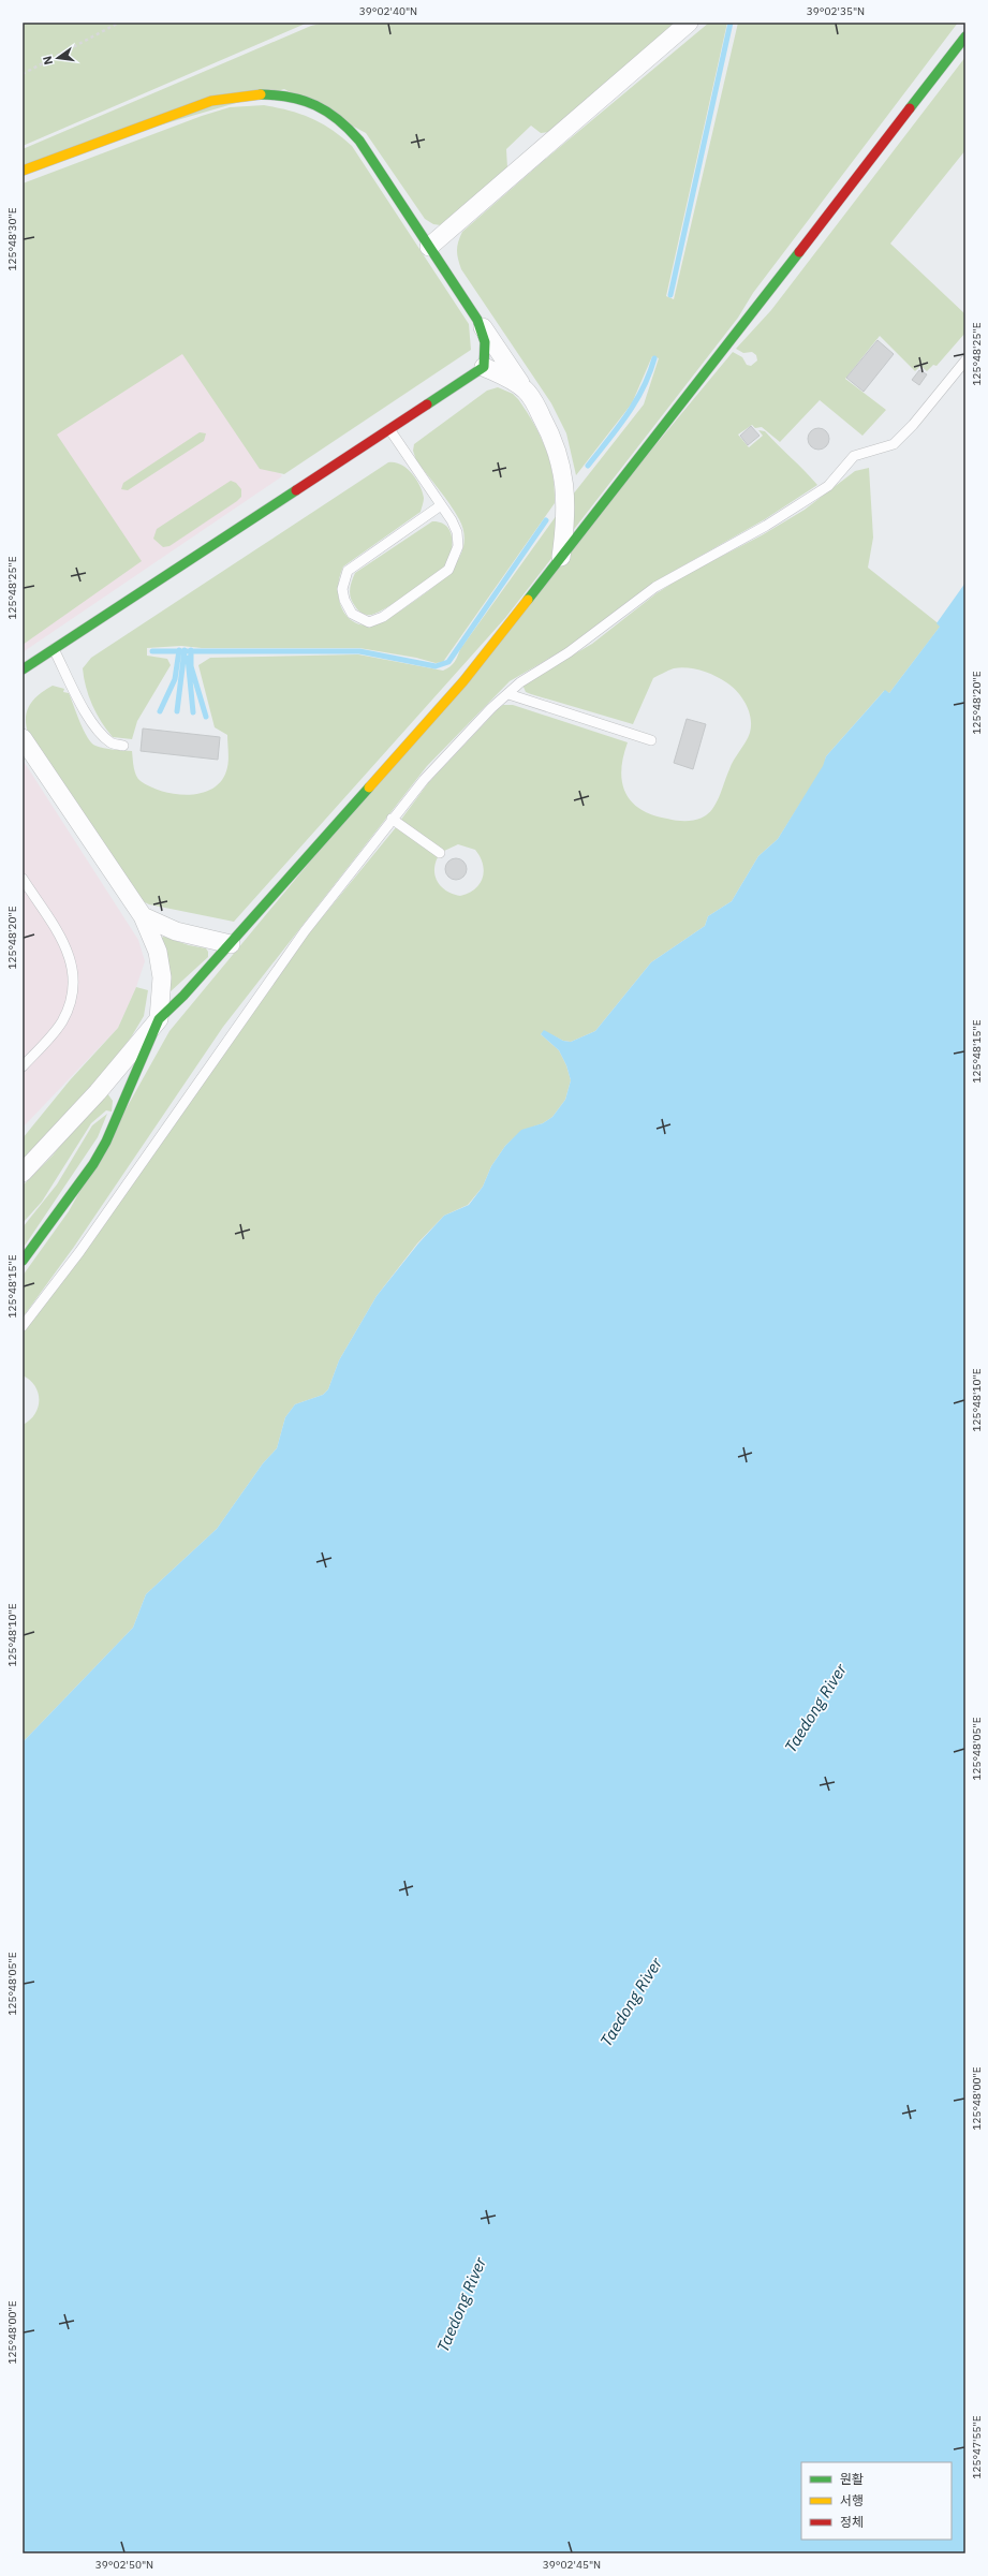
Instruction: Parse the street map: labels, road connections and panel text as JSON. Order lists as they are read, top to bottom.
{
  "water": ["Taedong River"],
  "legend": ["원활", "서행", "정체"],
  "north": "left",
  "coordinates": [
    "39°02'40\"N",
    "39°02'35\"N",
    "125°48'30\"E",
    "125°48'25\"E",
    "125°48'20\"E",
    "125°48'15\"E",
    "125°48'10\"E",
    "125°48'05\"E",
    "125°48'00\"E",
    "125°47'55\"E",
    "39°02'50\"N",
    "39°02'45\"N"
  ]
}
